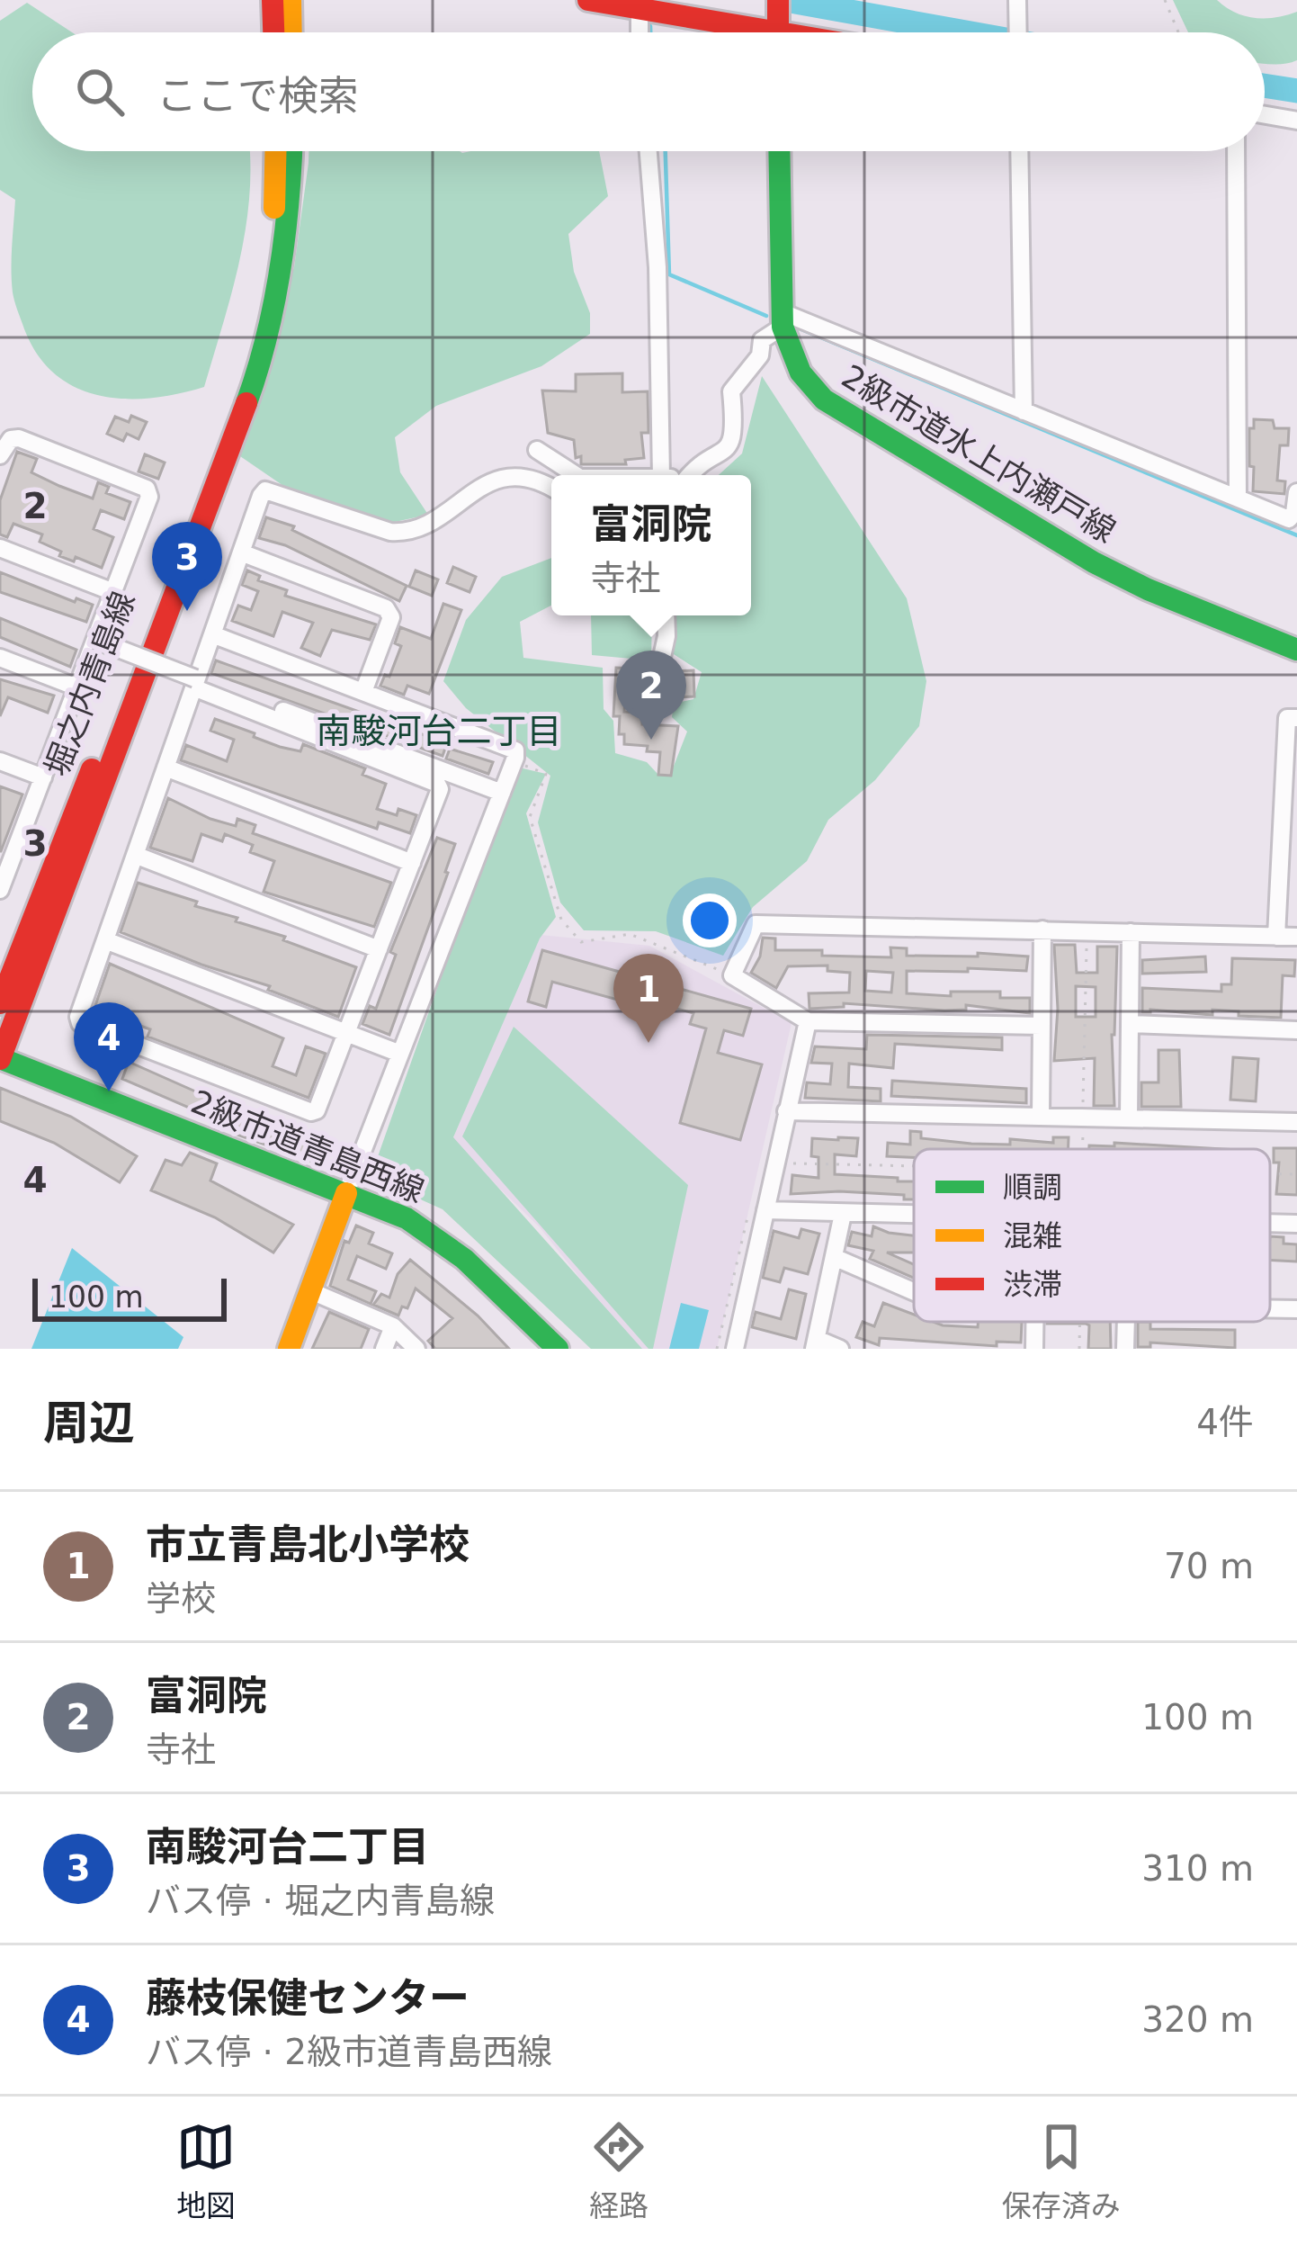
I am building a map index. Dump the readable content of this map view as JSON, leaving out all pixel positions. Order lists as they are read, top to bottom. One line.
{"streets":{"main road":["2級市道水上内瀬戸線","堀之内青島線","2級市道青島西線"]},"crossings":[["堀之内青島線","2級市道青島西線"]],"districts":["南駿河台二丁目"],"legend":["順調","混雑","渋滞"],"scale_bar":"100 m","page":{"search":"ここで検索","popup":["富洞院","寺社"],"pins":["3","2","1","4"],"scale":"100 m","heading":["周辺","4件"],"list":[{"mark":"1","name":"市立青島北小学校","note":"学校","value":"70 m"},{"mark":"2","name":"富洞院","note":"寺社","value":"100 m"},{"mark":"3","name":"南駿河台二丁目","note":"バス停 · 堀之内青島線","value":"310 m"},{"mark":"4","name":"藤枝保健センター","note":"バス停 · 2級市道青島西線","value":"320 m"}],"nav":["地図","経路","保存済み"]},"grid":{"rows":["2","3","4"]}}
